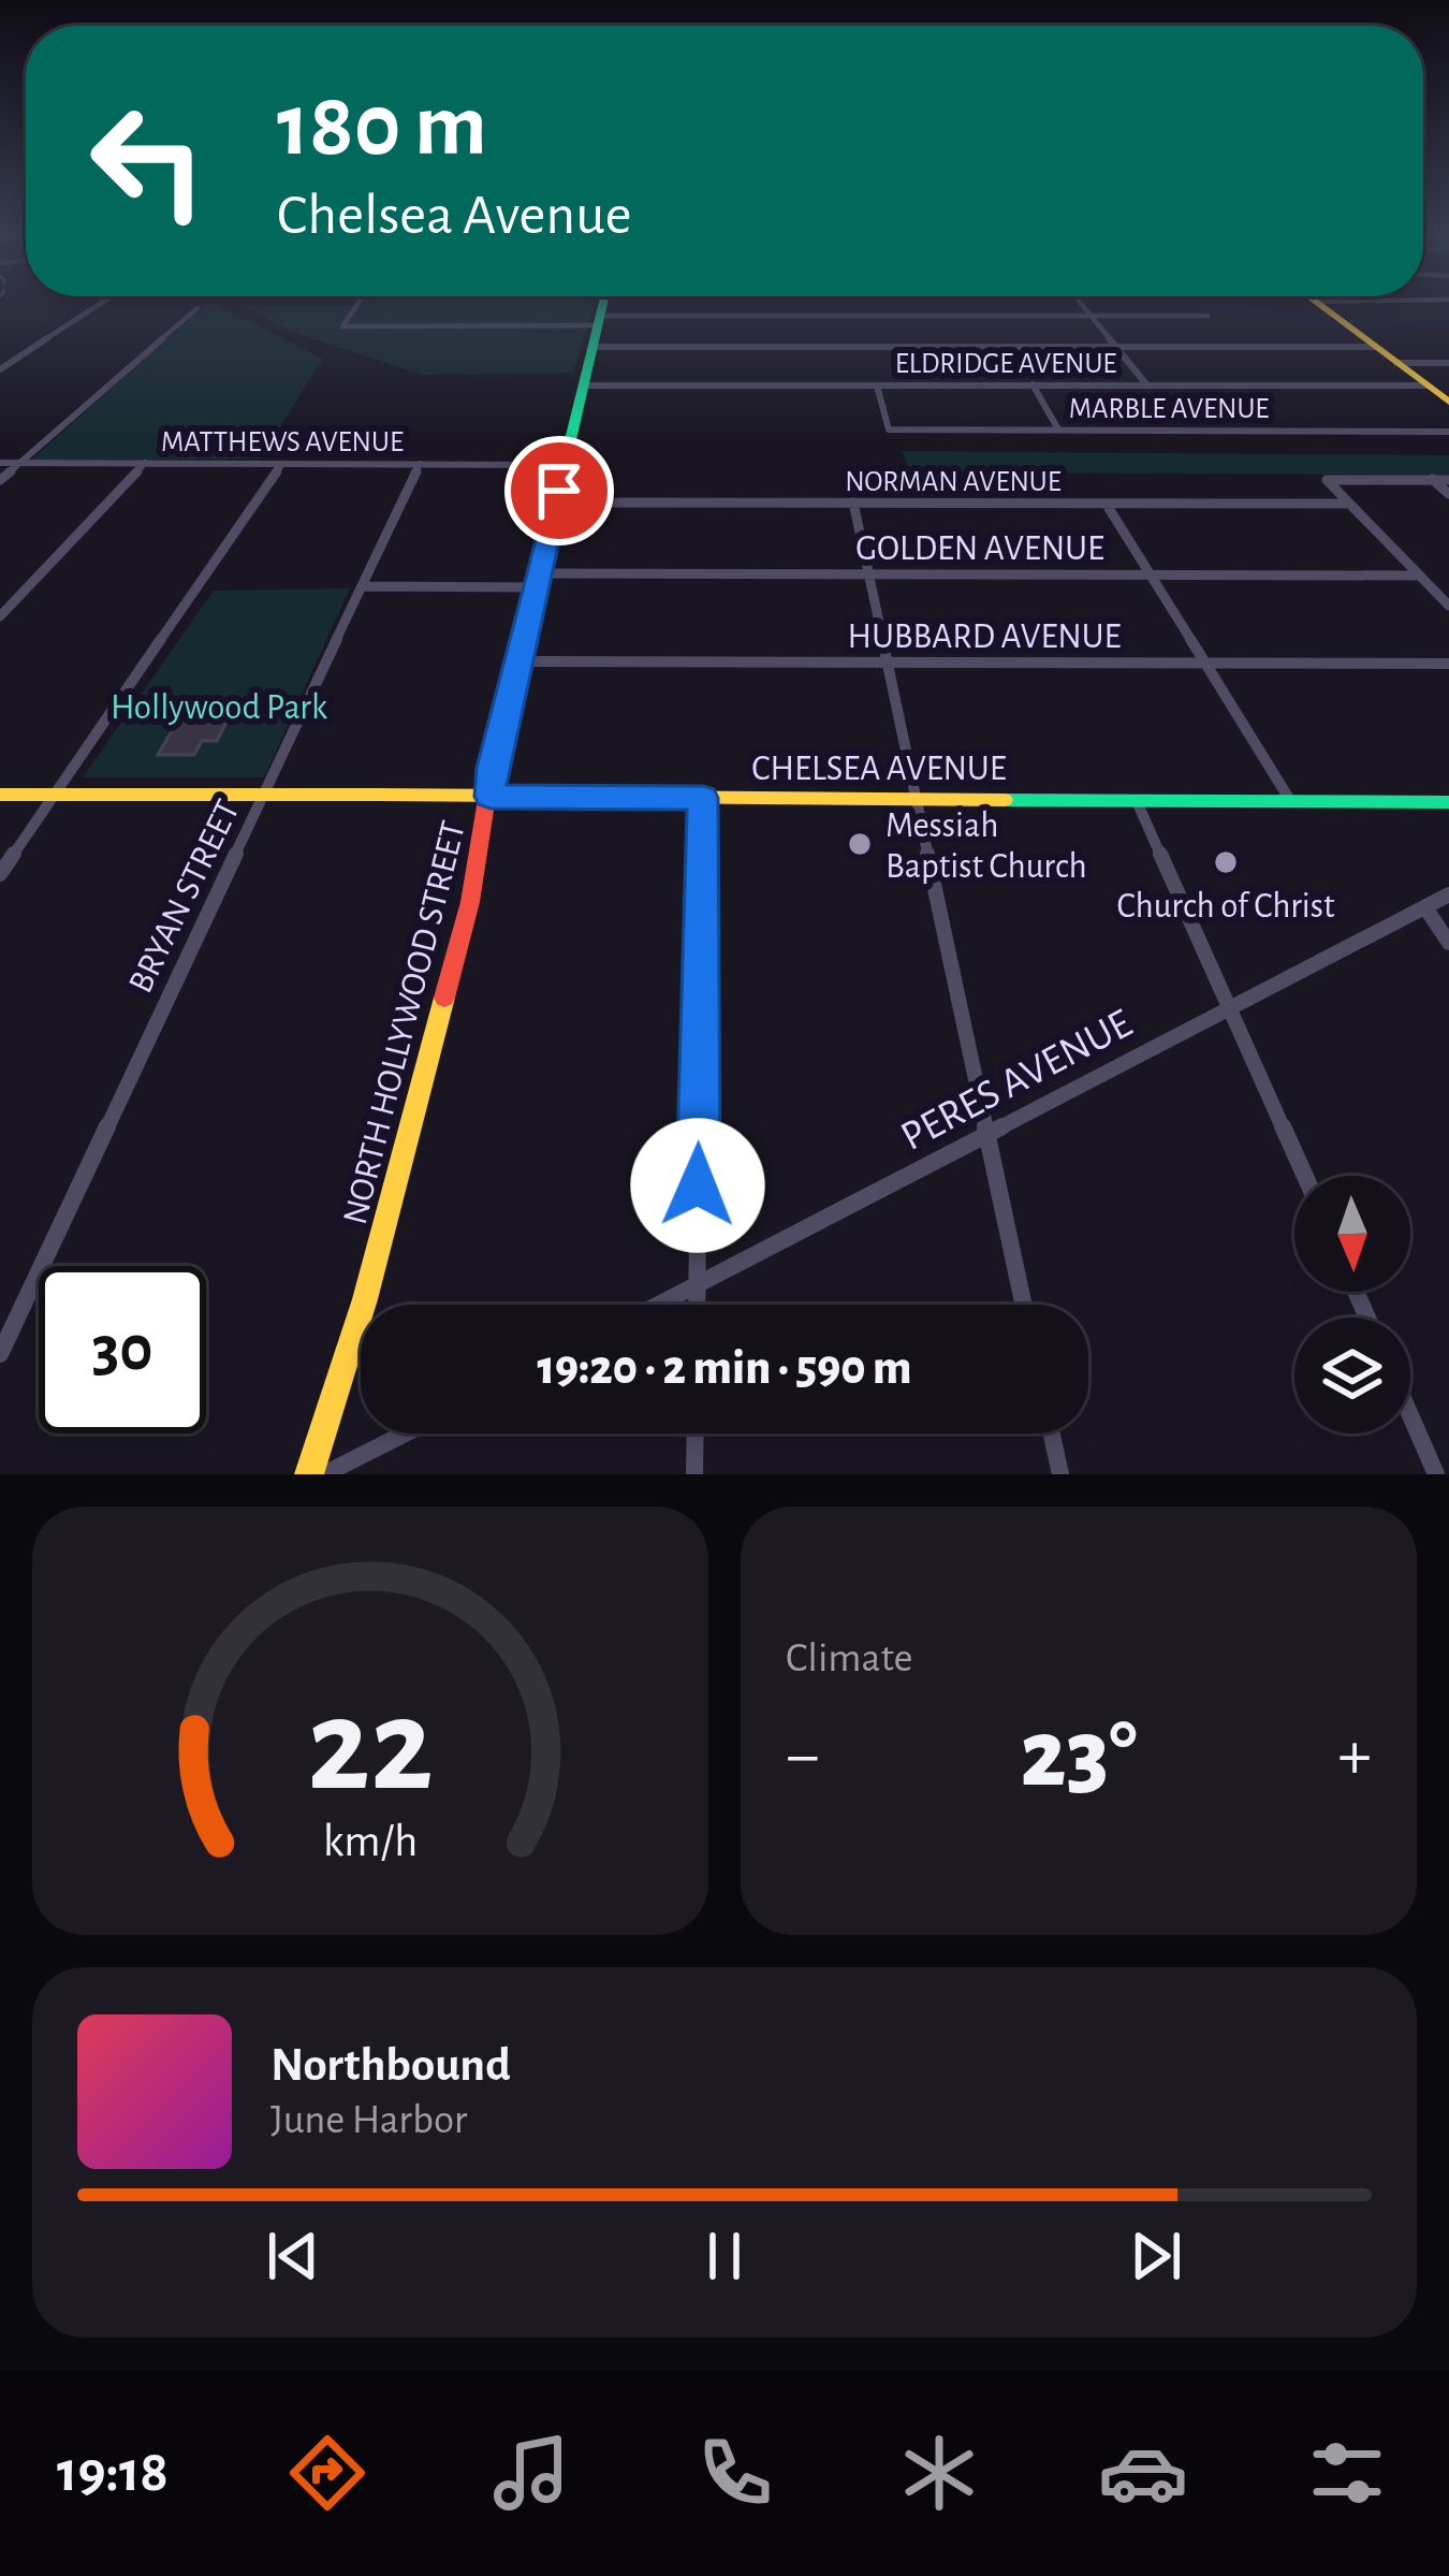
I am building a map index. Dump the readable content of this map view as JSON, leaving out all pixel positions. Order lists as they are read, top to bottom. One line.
{"streets":{"main road":["CHELSEA AVENUE","NORTH HOLLYWOOD STREET"],"street":["ELDRIDGE AVENUE","MARBLE AVENUE","MATTHEWS AVENUE","NORMAN AVENUE","GOLDEN AVENUE","HUBBARD AVENUE","BRYAN STREET","PERES AVENUE"]},"crossings":[["ELDRIDGE AVENUE","MARBLE AVENUE"],["ELDRIDGE AVENUE","NORTH HOLLYWOOD STREET"],["MATTHEWS AVENUE","BRYAN STREET"],["MATTHEWS AVENUE","NORTH HOLLYWOOD STREET"],["NORMAN AVENUE","NORTH HOLLYWOOD STREET"],["GOLDEN AVENUE","BRYAN STREET"],["GOLDEN AVENUE","NORTH HOLLYWOOD STREET"],["HUBBARD AVENUE","NORTH HOLLYWOOD STREET"],["CHELSEA AVENUE","BRYAN STREET"],["CHELSEA AVENUE","NORTH HOLLYWOOD STREET"]],"parks":["Hollywood Park"],"places":["Messiah Baptist Church","Church of Christ"],"north":"bottom","page":{"turn":["180 m","Chelsea Avenue"],"limit":"30","trip":"19:20 · 2 min · 590 m","tile":"Climate","heat":["−","23°","+"],"song":["Northbound","June Harbor"],"tabs":"19:18","gauge":["22","km/h"]}}
